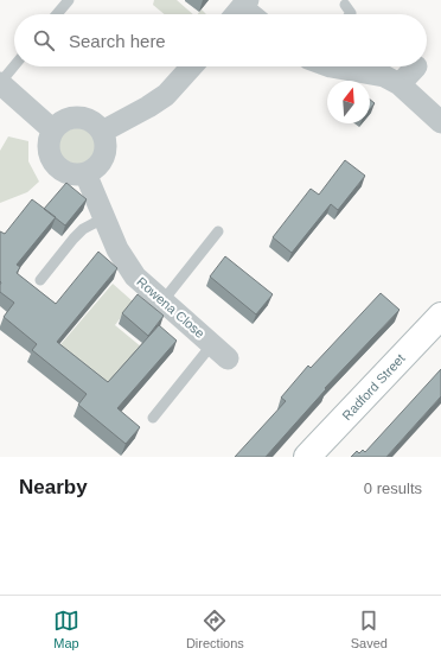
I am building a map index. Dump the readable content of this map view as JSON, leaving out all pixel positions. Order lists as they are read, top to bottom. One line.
{"streets":{"street":["Rowena Close","Radford Street"]},"north":"top","page":{"search":"Search here","heading":["Nearby","0 results"],"nav":["Map","Directions","Saved"]}}
